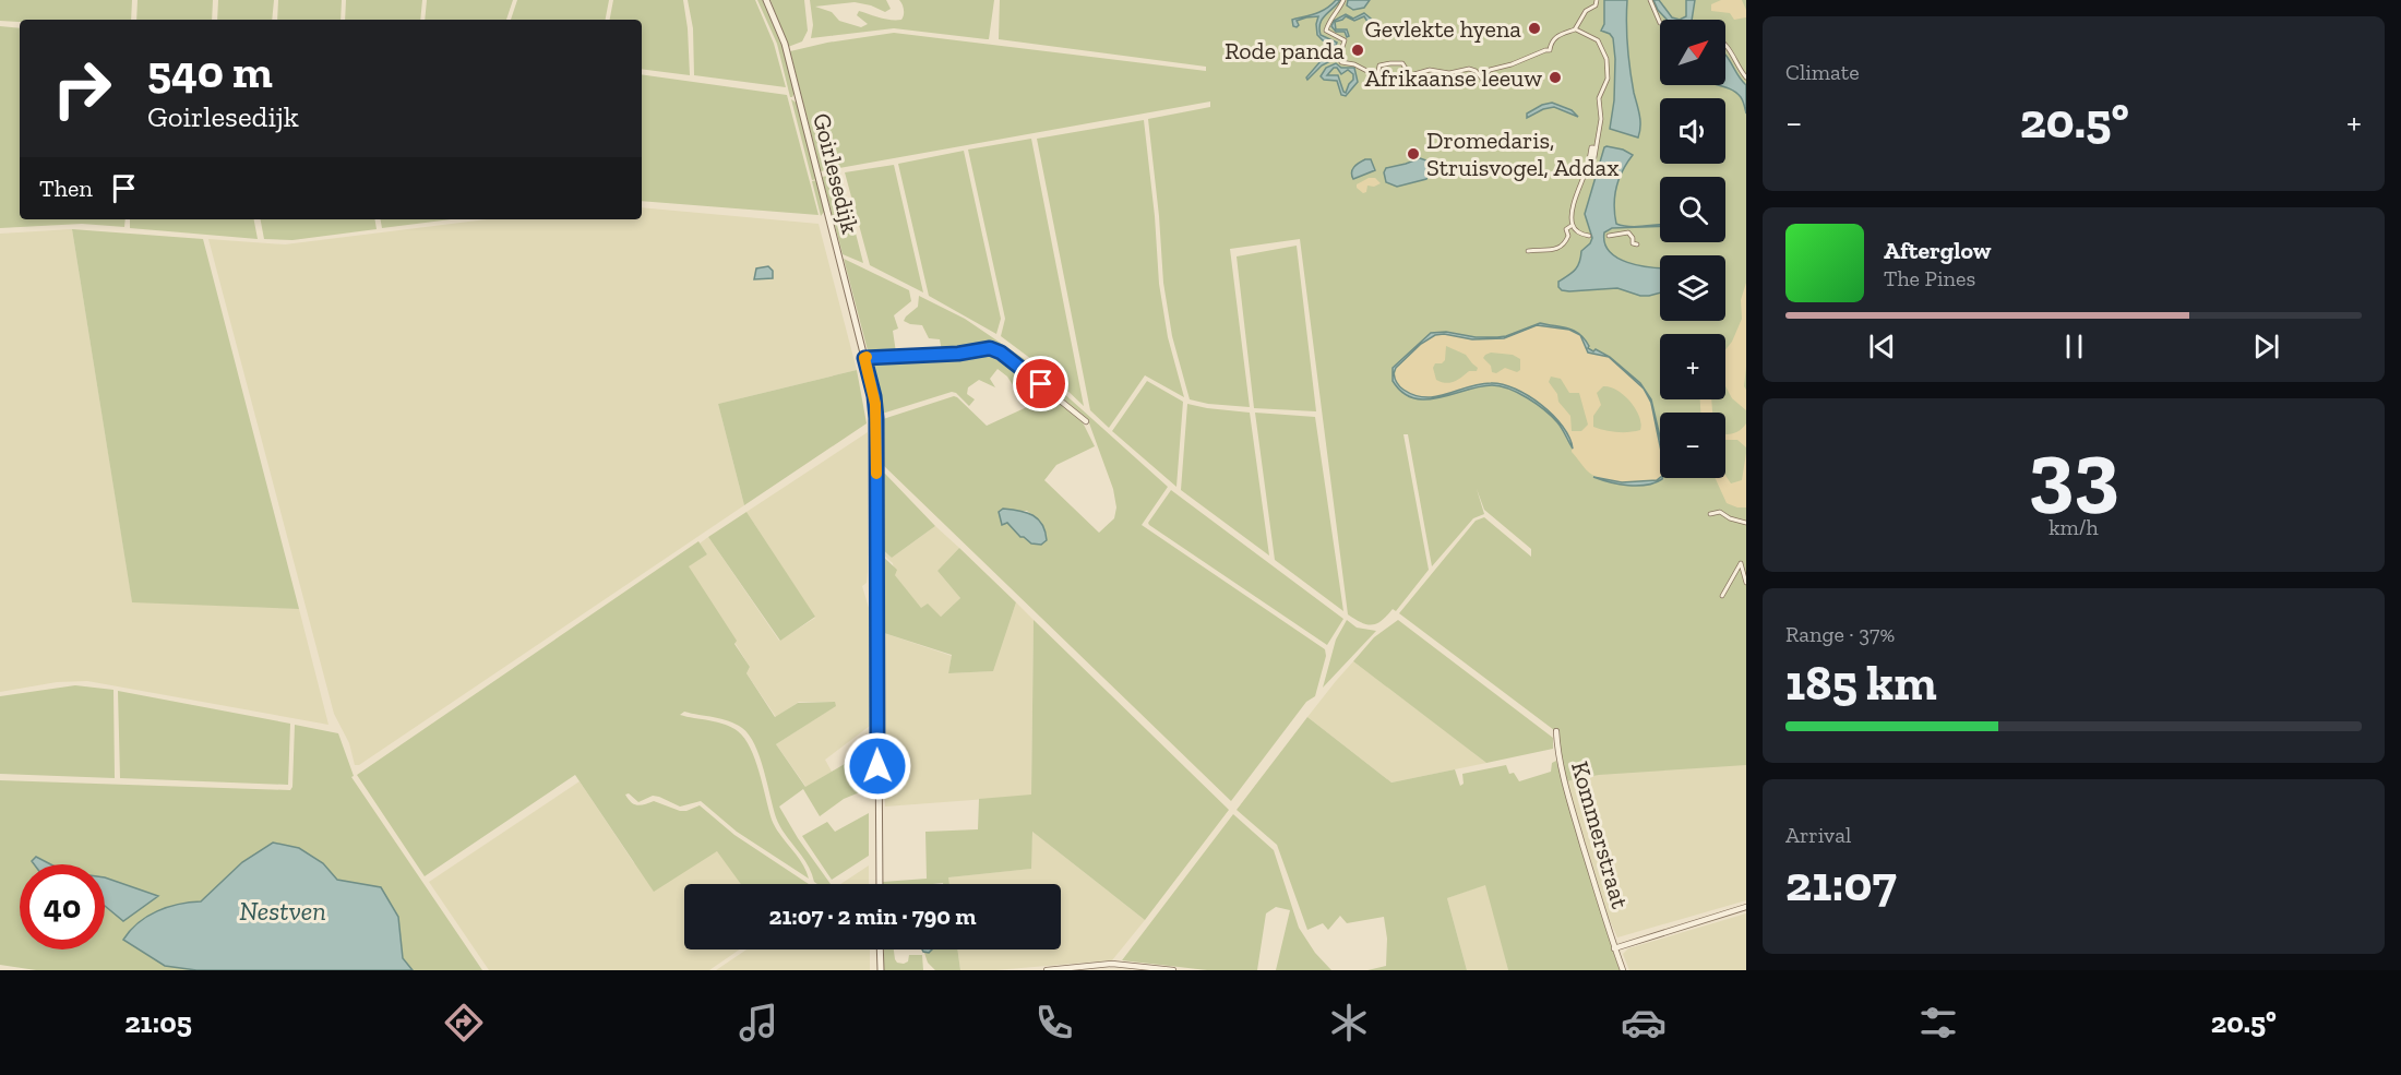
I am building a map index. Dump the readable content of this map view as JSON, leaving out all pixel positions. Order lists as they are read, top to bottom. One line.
{"streets":{"street":["Goirlesedijk","Kommerstraat"]},"water":["Nestven"],"places":["Gevlekte hyena","Rode panda","Afrikaanse leeuw","Dromedaris, Struisvogel, Addax"],"north":"top right","page":{"tile":["Climate",["33","km/h"],["Range · 37%","185 km"],["Arrival","21:07"]],"map_buttons":["+","−"],"turn":["540 m","Goirlesedijk"],"heat":["−","20.5°","+"],"then":"Then","song":["Afterglow","The Pines"],"limit":"40","trip":"21:07 · 2 min · 790 m","tabs":["21:05","20.5°"]}}
